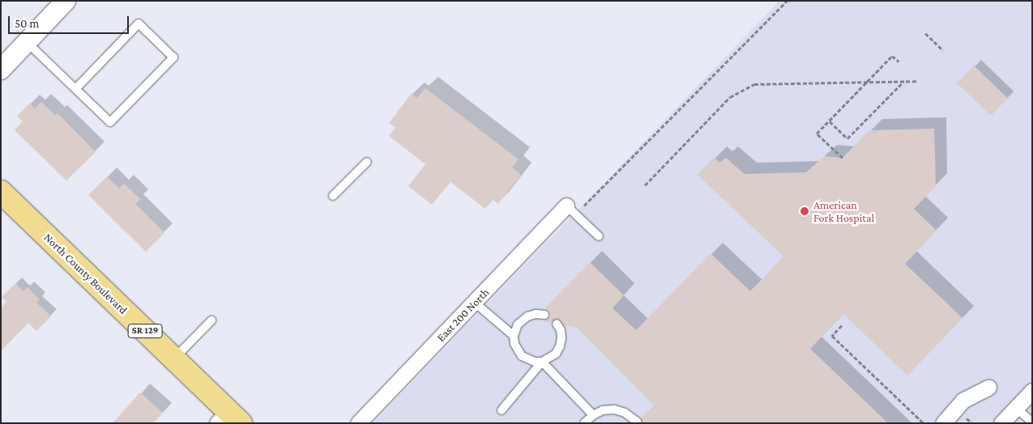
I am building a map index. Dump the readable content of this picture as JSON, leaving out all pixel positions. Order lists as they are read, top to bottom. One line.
{"streets":{"main road":["North County Boulevard","SR 129"],"street":["East 200 North"]},"places":["American Fork Hospital"],"scale_bar":"50 m"}
